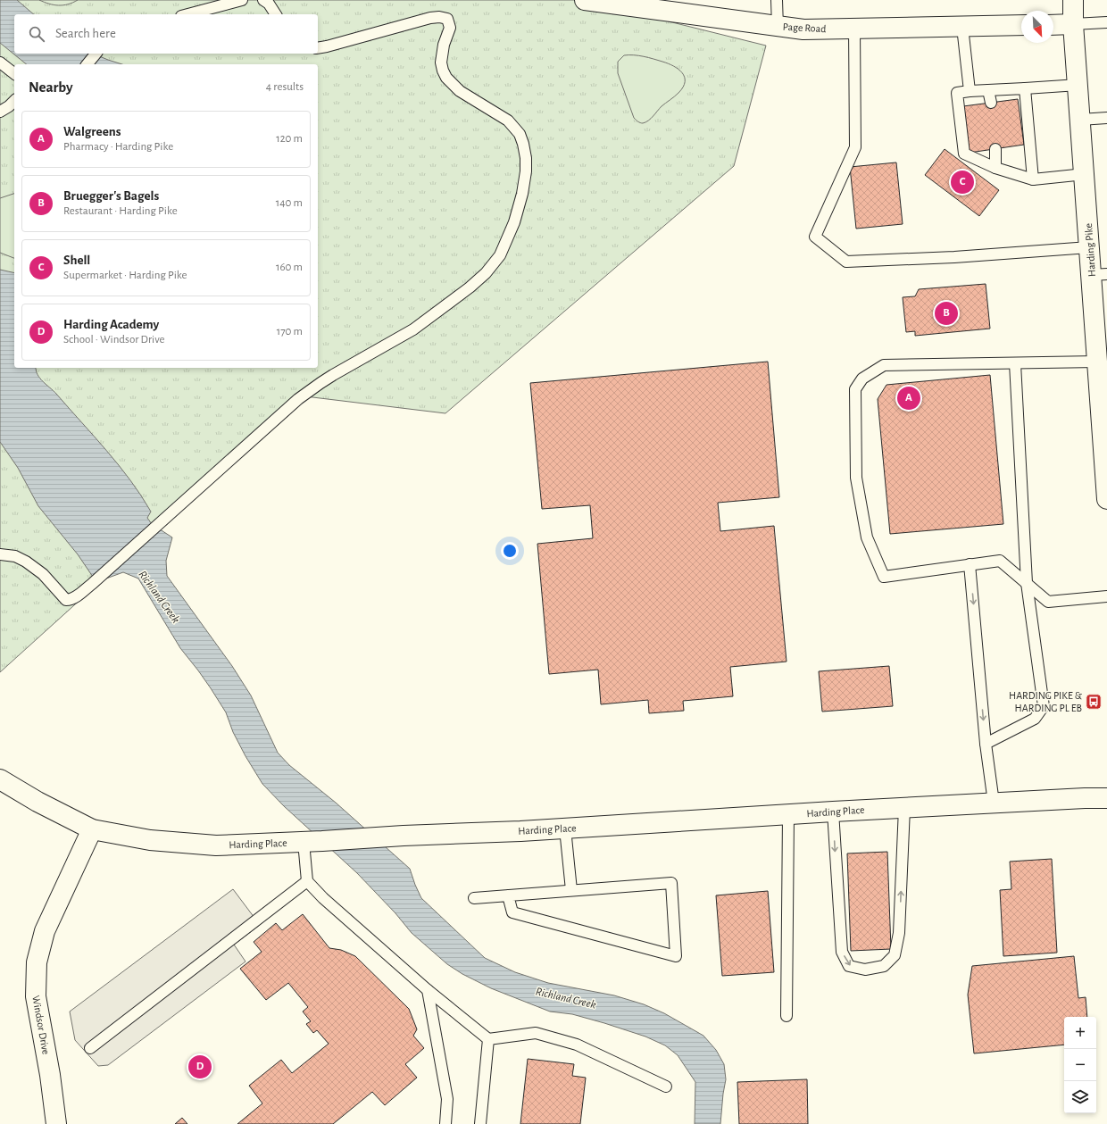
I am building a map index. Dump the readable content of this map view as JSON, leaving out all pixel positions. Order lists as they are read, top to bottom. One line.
{"streets":{"main road":["Page Road","Harding Pike","Harding Place","Windsor Drive"]},"crossings":[["Harding Place","Windsor Drive"]],"water":["Richland Creek"],"places":{"bus stop":["HARDING PIKE & HARDING PL EB"]},"north":"bottom right","page":{"search":"Search here","heading":["Nearby","4 results"],"list":[{"mark":"A","name":"Walgreens","note":"Pharmacy · Harding Pike","value":"120 m"},{"mark":"B","name":"Bruegger's Bagels","note":"Restaurant · Harding Pike","value":"140 m"},{"mark":"C","name":"Shell","note":"Supermarket · Harding Pike","value":"160 m"},{"mark":"D","name":"Harding Academy","note":"School · Windsor Drive","value":"170 m"}],"pins":["C","B","A","D"],"map_buttons":["+","−"]}}
